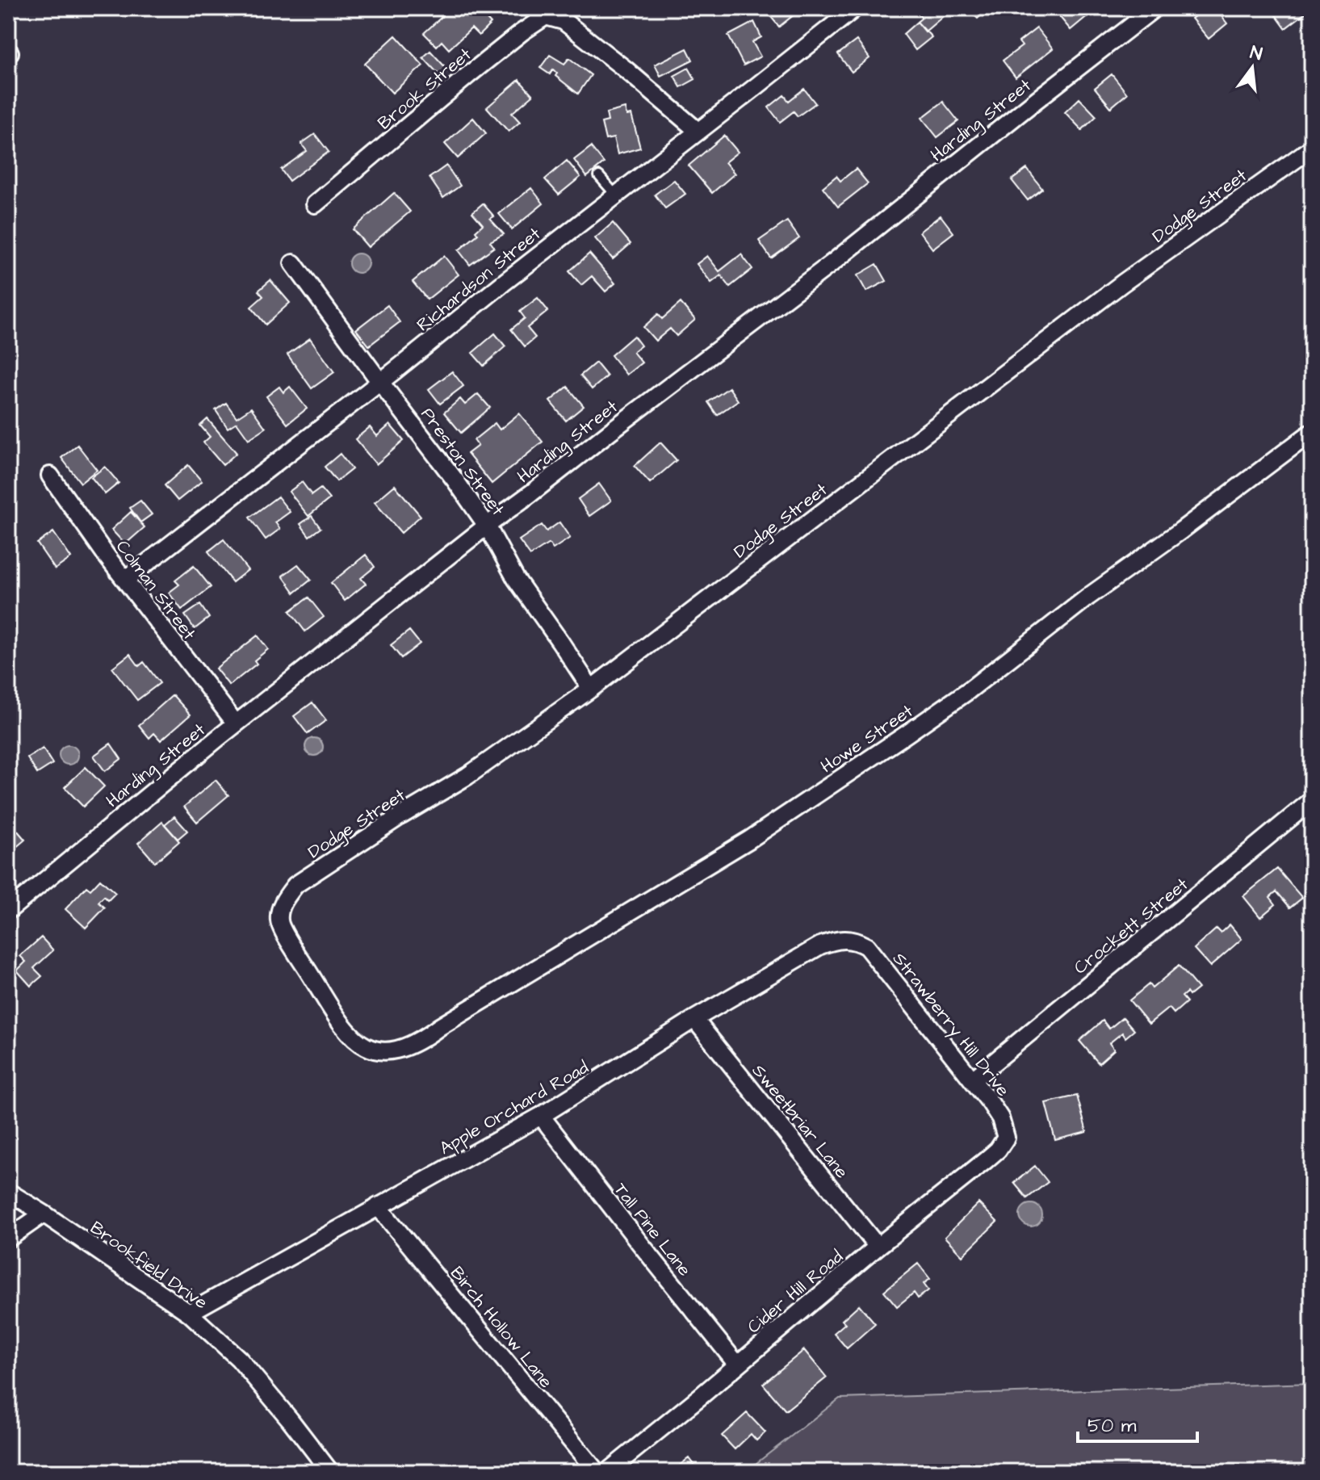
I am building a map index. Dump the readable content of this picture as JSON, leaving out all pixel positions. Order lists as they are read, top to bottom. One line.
{"streets":{"street":["Brook Street","Harding Street","Dodge Street","Richardson Street","Preston Street","Colman Street","Howe Street","Crockett Street","Strawberry Hill Drive","Apple Orchard Road","Sweetbriar Lane","Tall Pine Lane","Brookfield Drive","Cider Hill Road","Birch Hollow Lane"]},"crossings":[["Brook Street","Richardson Street"],["Harding Street","Preston Street"],["Harding Street","Colman Street"],["Dodge Street","Preston Street"],["Dodge Street","Howe Street"],["Richardson Street","Preston Street"],["Richardson Street","Colman Street"],["Crockett Street","Strawberry Hill Drive"],["Strawberry Hill Drive","Apple Orchard Road"],["Strawberry Hill Drive","Cider Hill Road"],["Apple Orchard Road","Sweetbriar Lane"],["Apple Orchard Road","Tall Pine Lane"],["Apple Orchard Road","Brookfield Drive"],["Apple Orchard Road","Birch Hollow Lane"],["Sweetbriar Lane","Cider Hill Road"],["Tall Pine Lane","Cider Hill Road"]],"scale_bar":"50 m","north":"top"}
